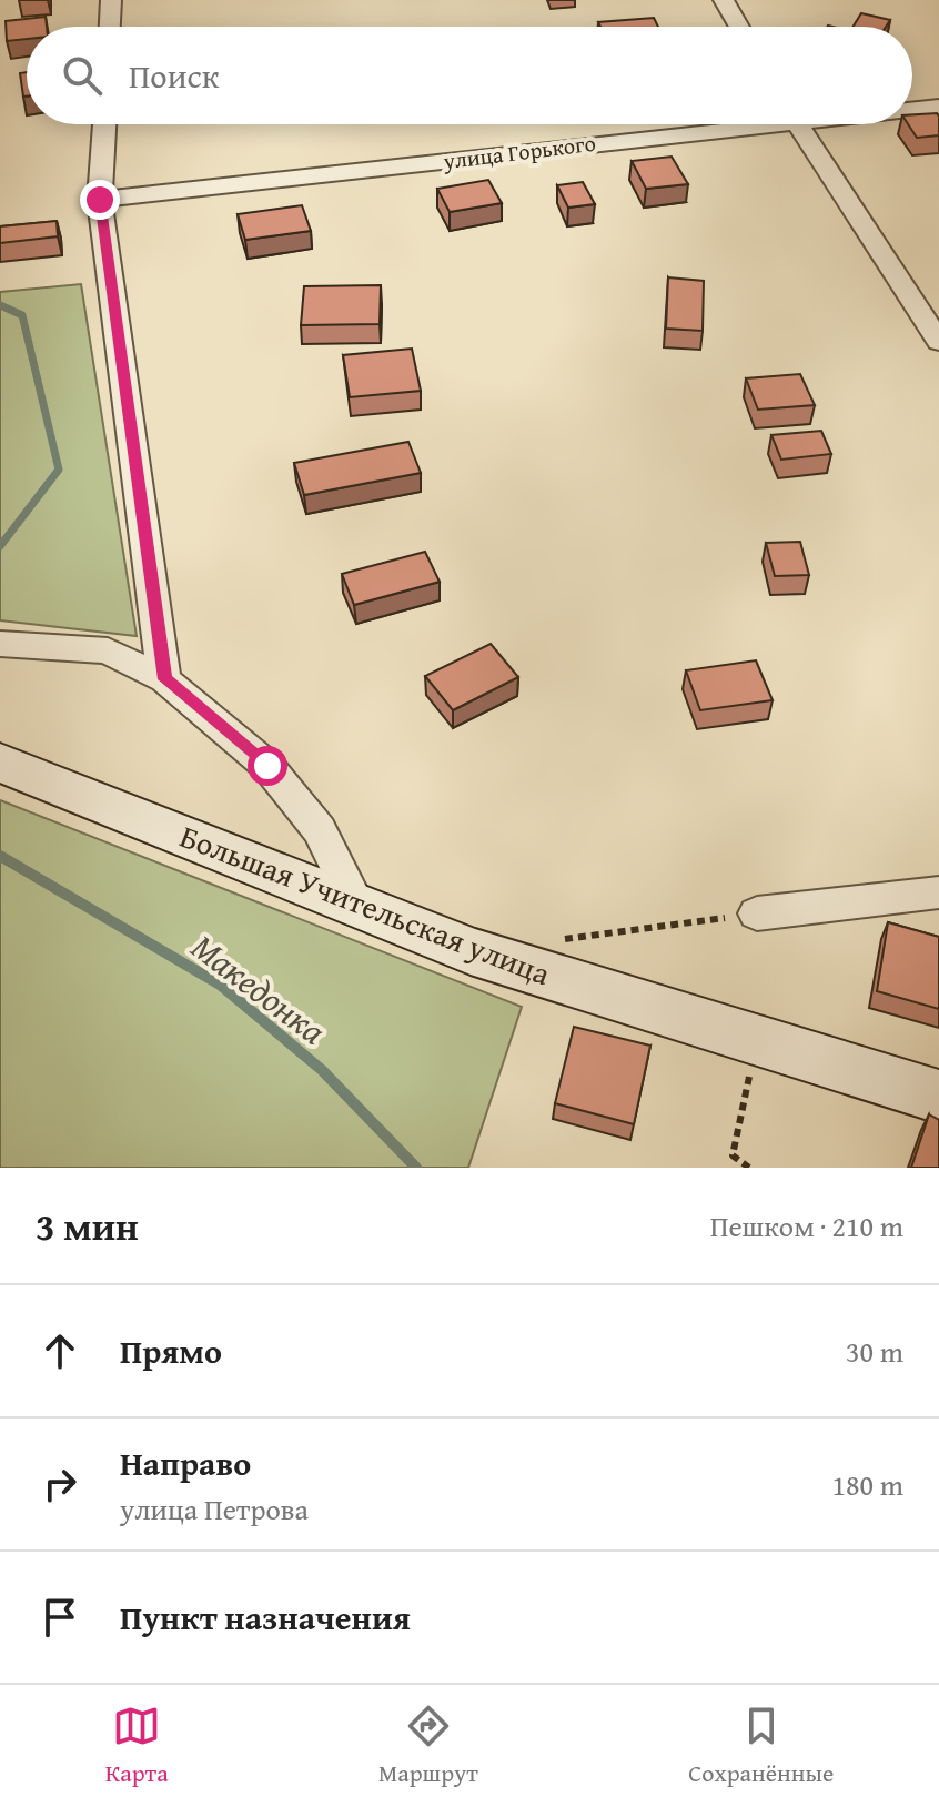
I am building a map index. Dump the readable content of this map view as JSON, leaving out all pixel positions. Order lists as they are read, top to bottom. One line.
{"streets":{"main road":["Большая Учительская улица"],"street":["улица Горького"]},"water":["Македонка"],"page":{"search":"Поиск","heading":["3 мин","Пешком · 210 m"],"list":[["Прямо","30 m"],["Направо","улица Петрова","180 m"],"Пункт назначения"],"nav":["Карта","Маршрут","Сохранённые"]}}
